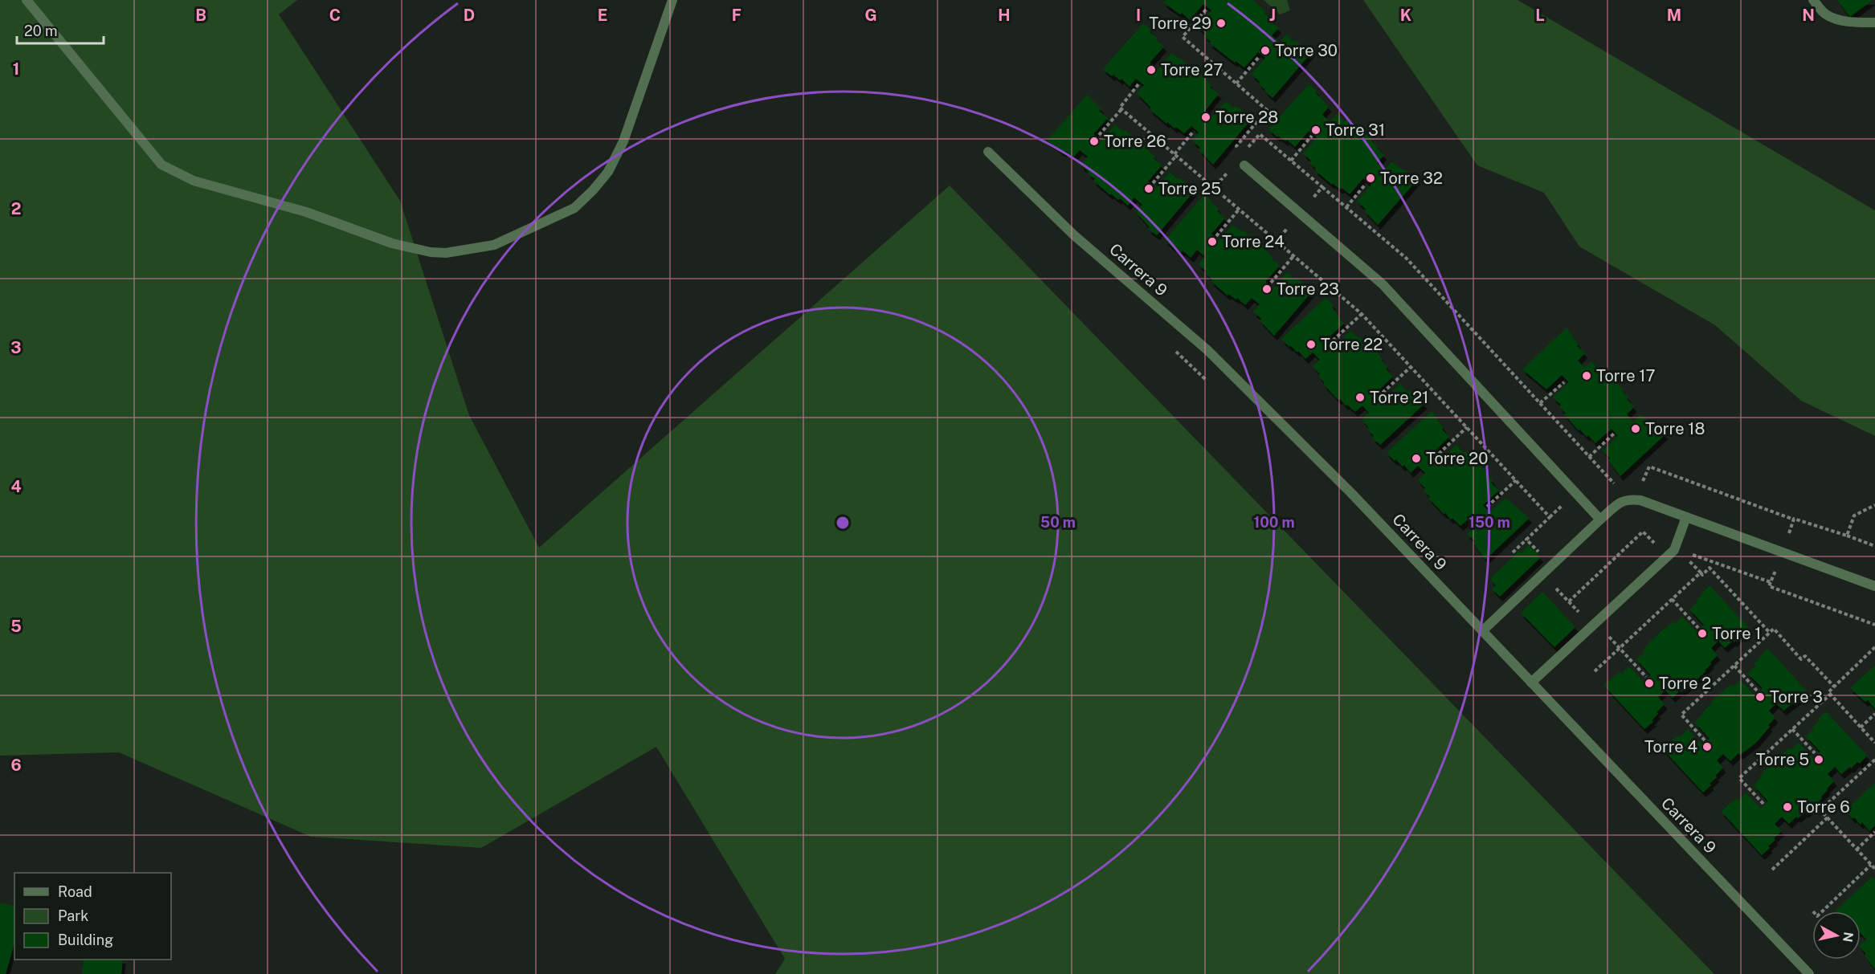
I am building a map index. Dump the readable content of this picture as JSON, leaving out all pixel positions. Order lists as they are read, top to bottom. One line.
{"streets":{"street":["Carrera 9"]},"places":["Torre 29","Torre 30","Torre 27","Torre 28","Torre 31","Torre 26","Torre 32","Torre 25","Torre 24","Torre 23","Torre 22","Torre 17","Torre 21","Torre 18","Torre 20","Torre 1","Torre 2","Torre 3","Torre 4","Torre 5","Torre 6"],"legend":["Road","Park","Building"],"scale_bar":"20 m","north":"right","grid":{"columns":["B","C","D","E","F","G","H","I","J","K","L","M","N"],"rows":["1","2","3","4","5","6"]},"rings":["50 m","100 m","150 m"]}
